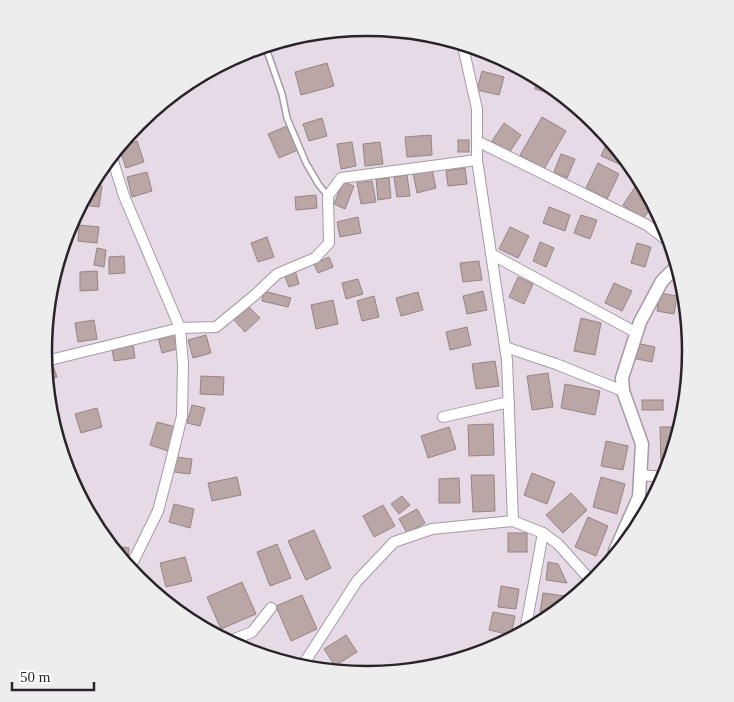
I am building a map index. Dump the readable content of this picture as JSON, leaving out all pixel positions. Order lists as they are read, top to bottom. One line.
{"scale_bar":"50 m"}
